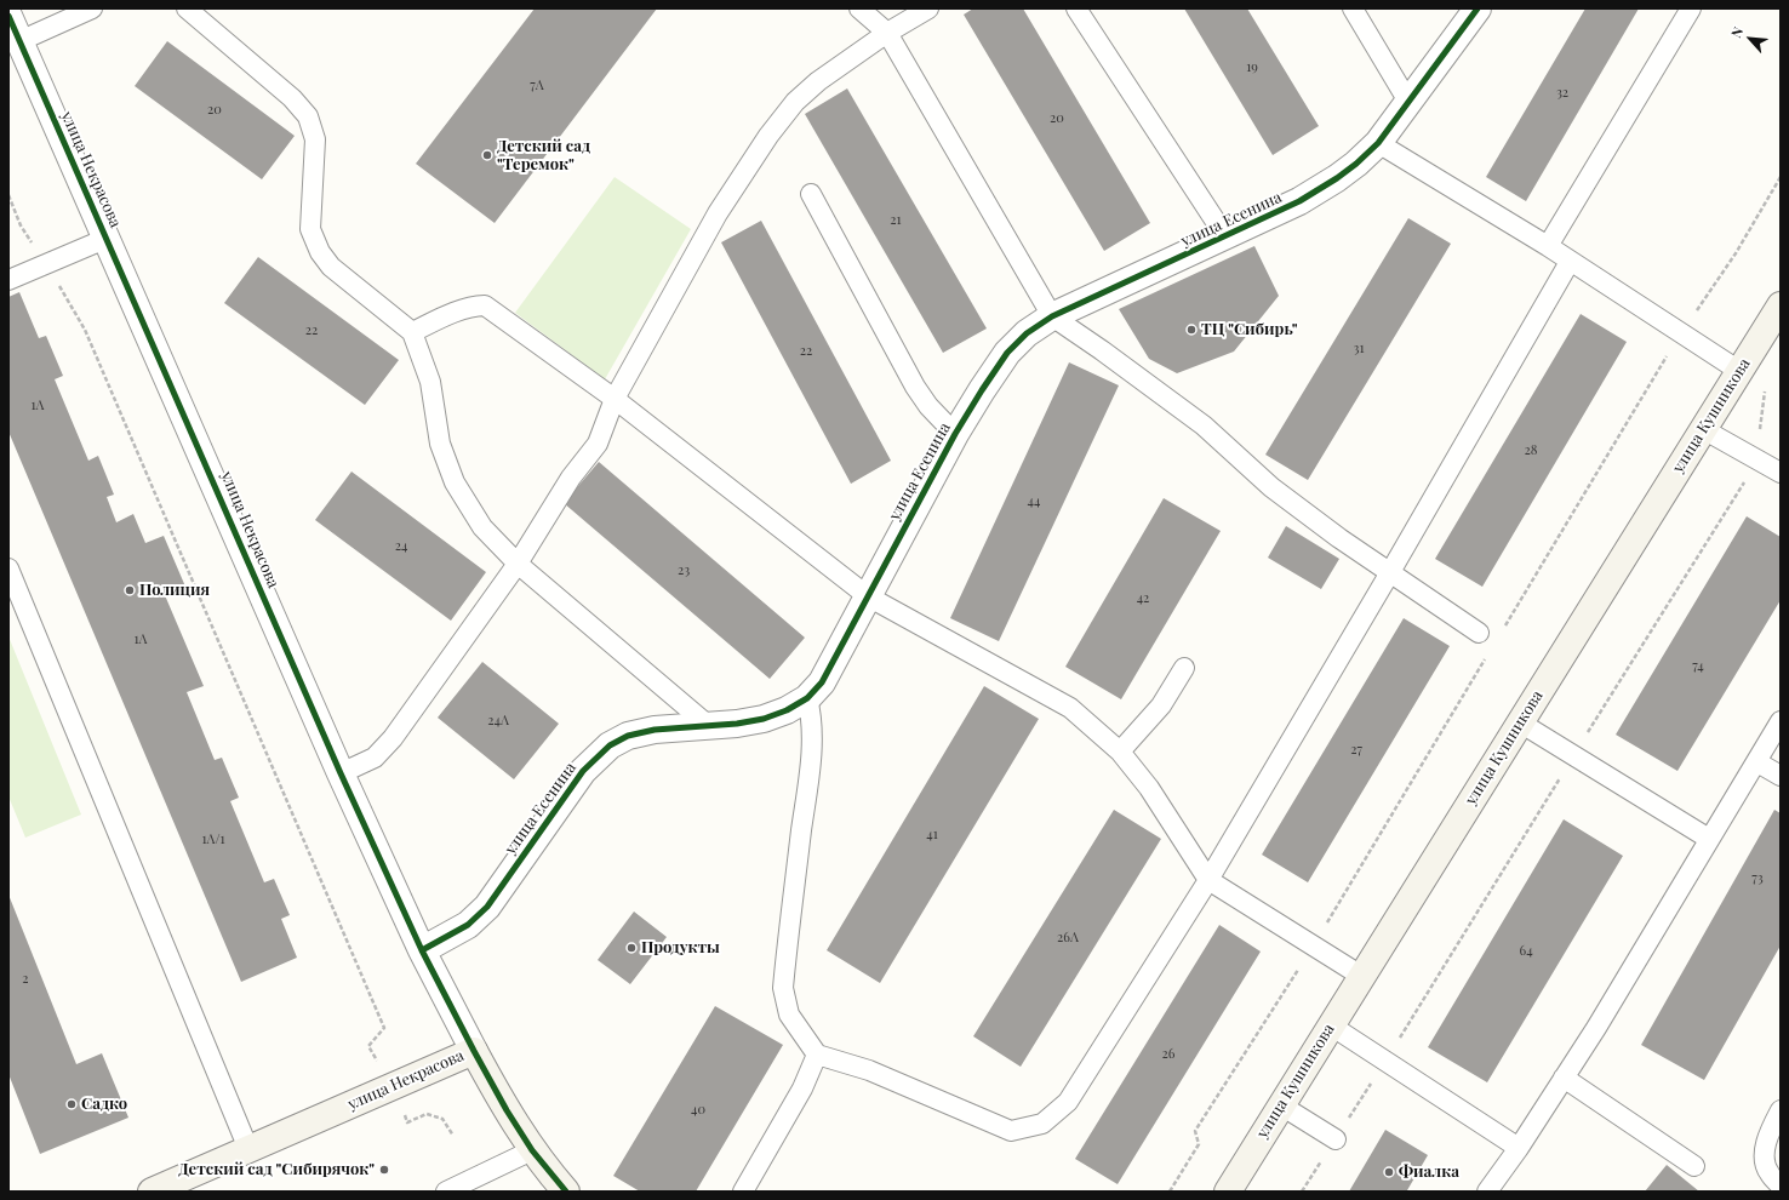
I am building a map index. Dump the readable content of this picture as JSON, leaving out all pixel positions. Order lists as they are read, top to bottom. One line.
{"streets":{"street":["улица Некрасова","улица Есенина","улица Кушникова"]},"crossings":[["улица Некрасова","улица Есенина"]],"places":["Детский сад \"Теремок\"","ТЦ \"Сибирь\"","Полиция","Продукты","Садко","Детский сад \"Сибирячок\"","Фиалка"],"house_numbers":["19","7А","32","20","20","21","22","31","22","1А","28","44","24","23","42","1А","74","24А","27","41","1А/1","73","26А","64","2","26","40"],"north":"top left"}
